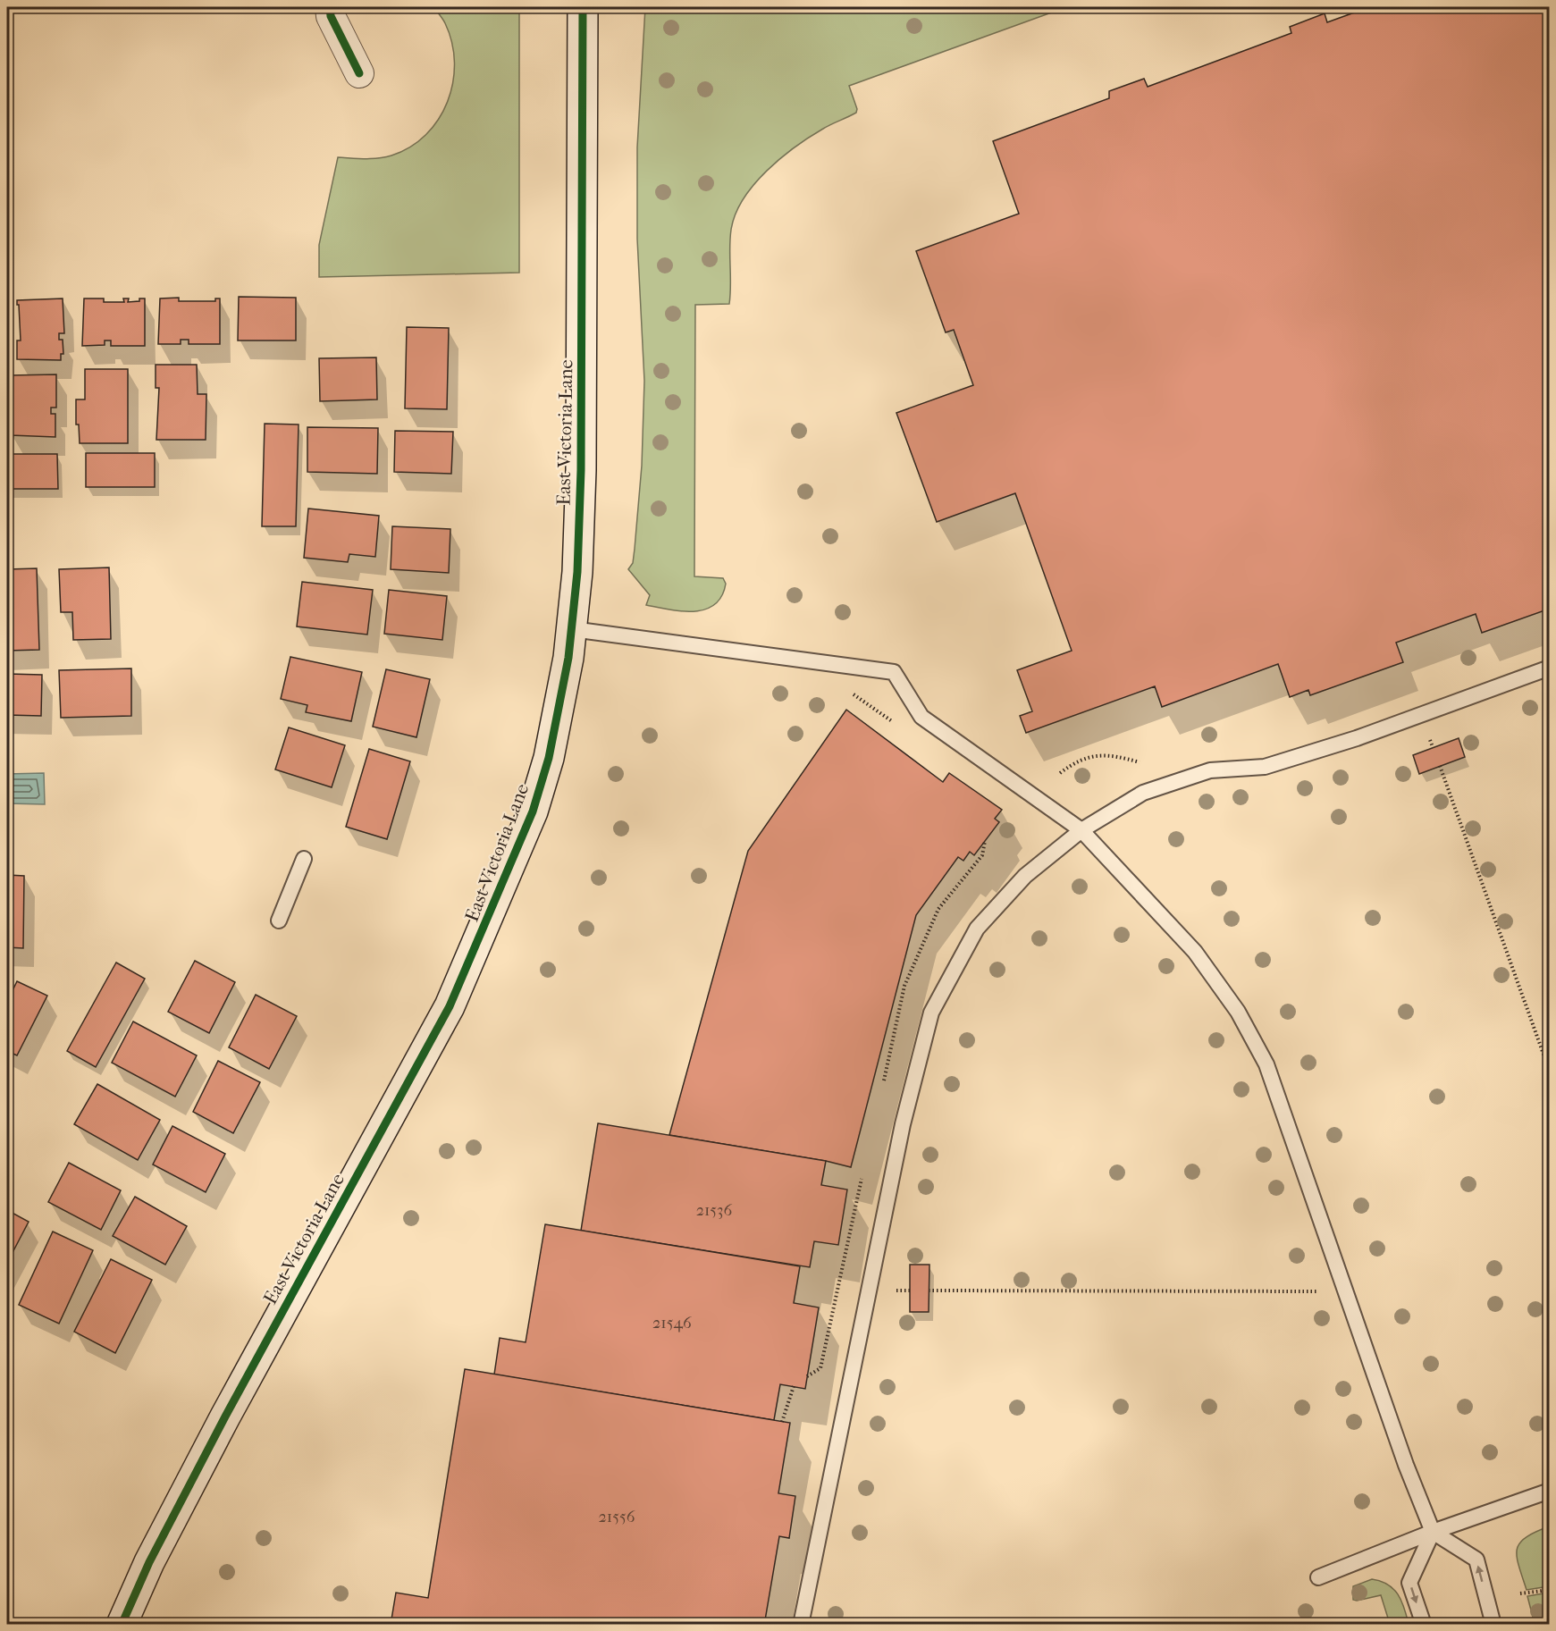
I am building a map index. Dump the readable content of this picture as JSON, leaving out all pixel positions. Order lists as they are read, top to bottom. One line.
{"streets":{"street":["East Victoria Lane"]},"house_numbers":["21536","21546","21556"]}
